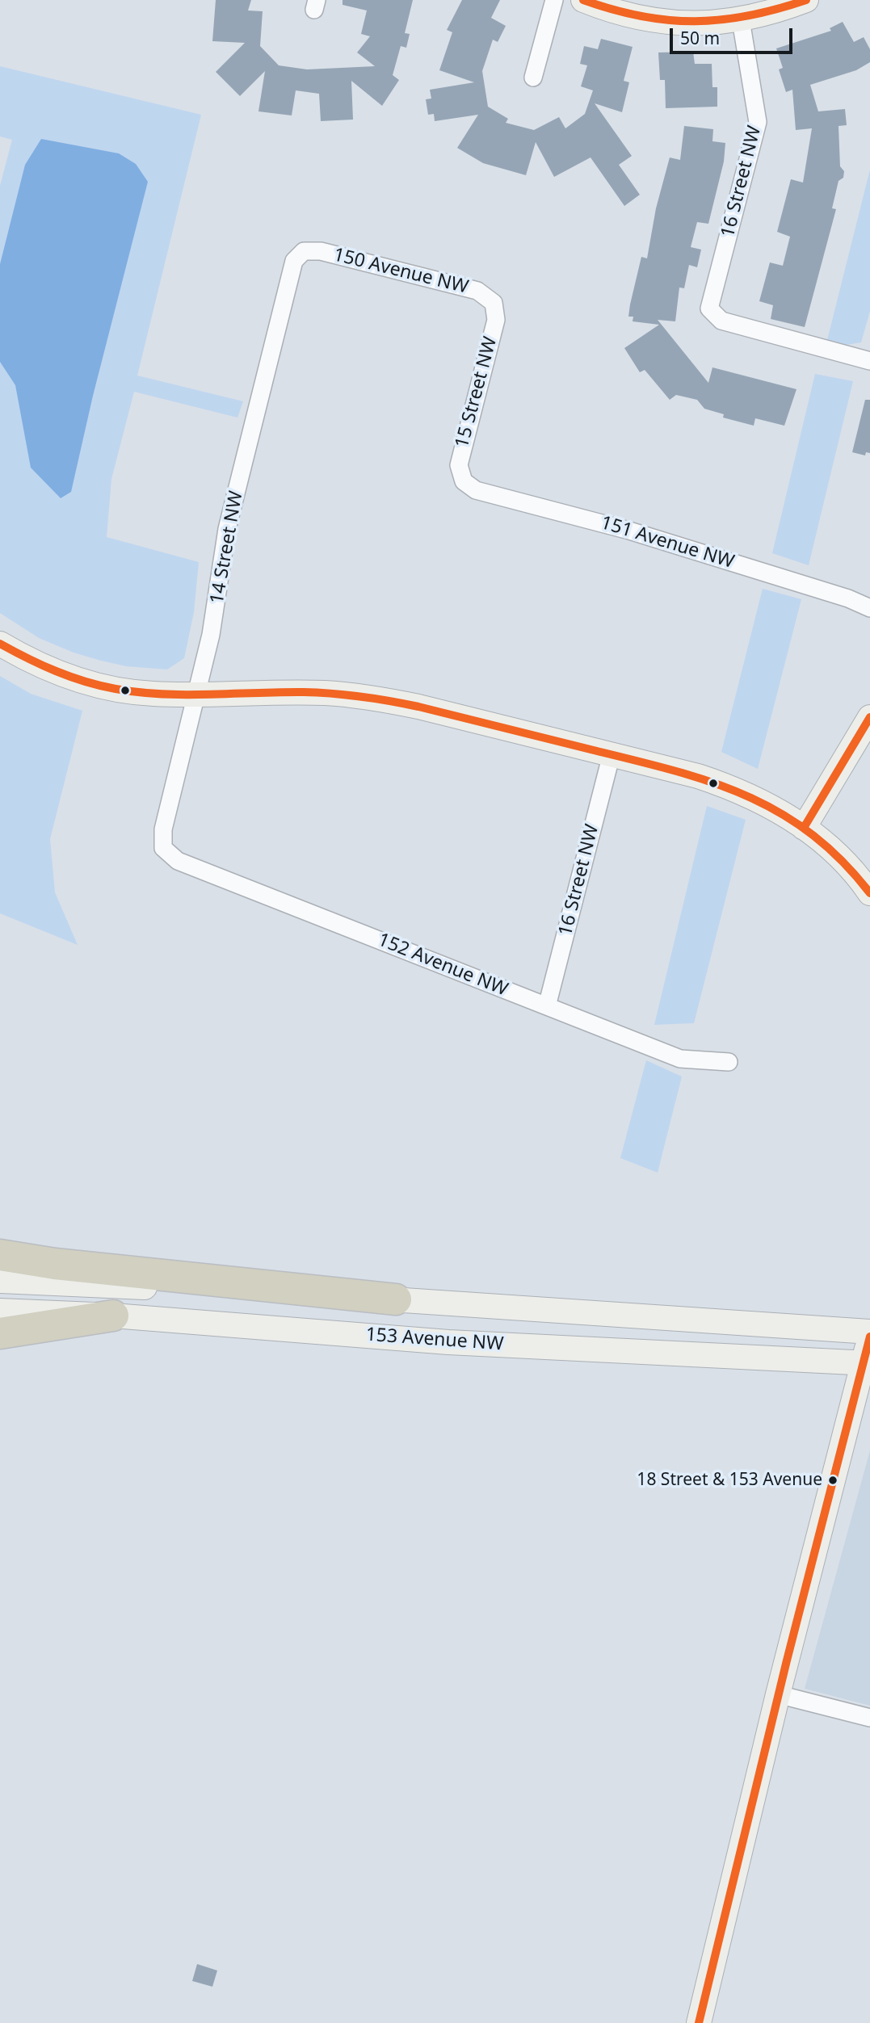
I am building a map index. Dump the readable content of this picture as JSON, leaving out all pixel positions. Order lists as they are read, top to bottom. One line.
{"streets":{"street":["16 Street NW","150 Avenue NW","15 Street NW","151 Avenue NW","14 Street NW","152 Avenue NW","153 Avenue NW"]},"crossings":[["16 Street NW","152 Avenue NW"],["150 Avenue NW","15 Street NW"],["150 Avenue NW","14 Street NW"],["15 Street NW","151 Avenue NW"],["14 Street NW","152 Avenue NW"]],"places":["18 Street & 153 Avenue"],"scale_bar":"50 m"}
